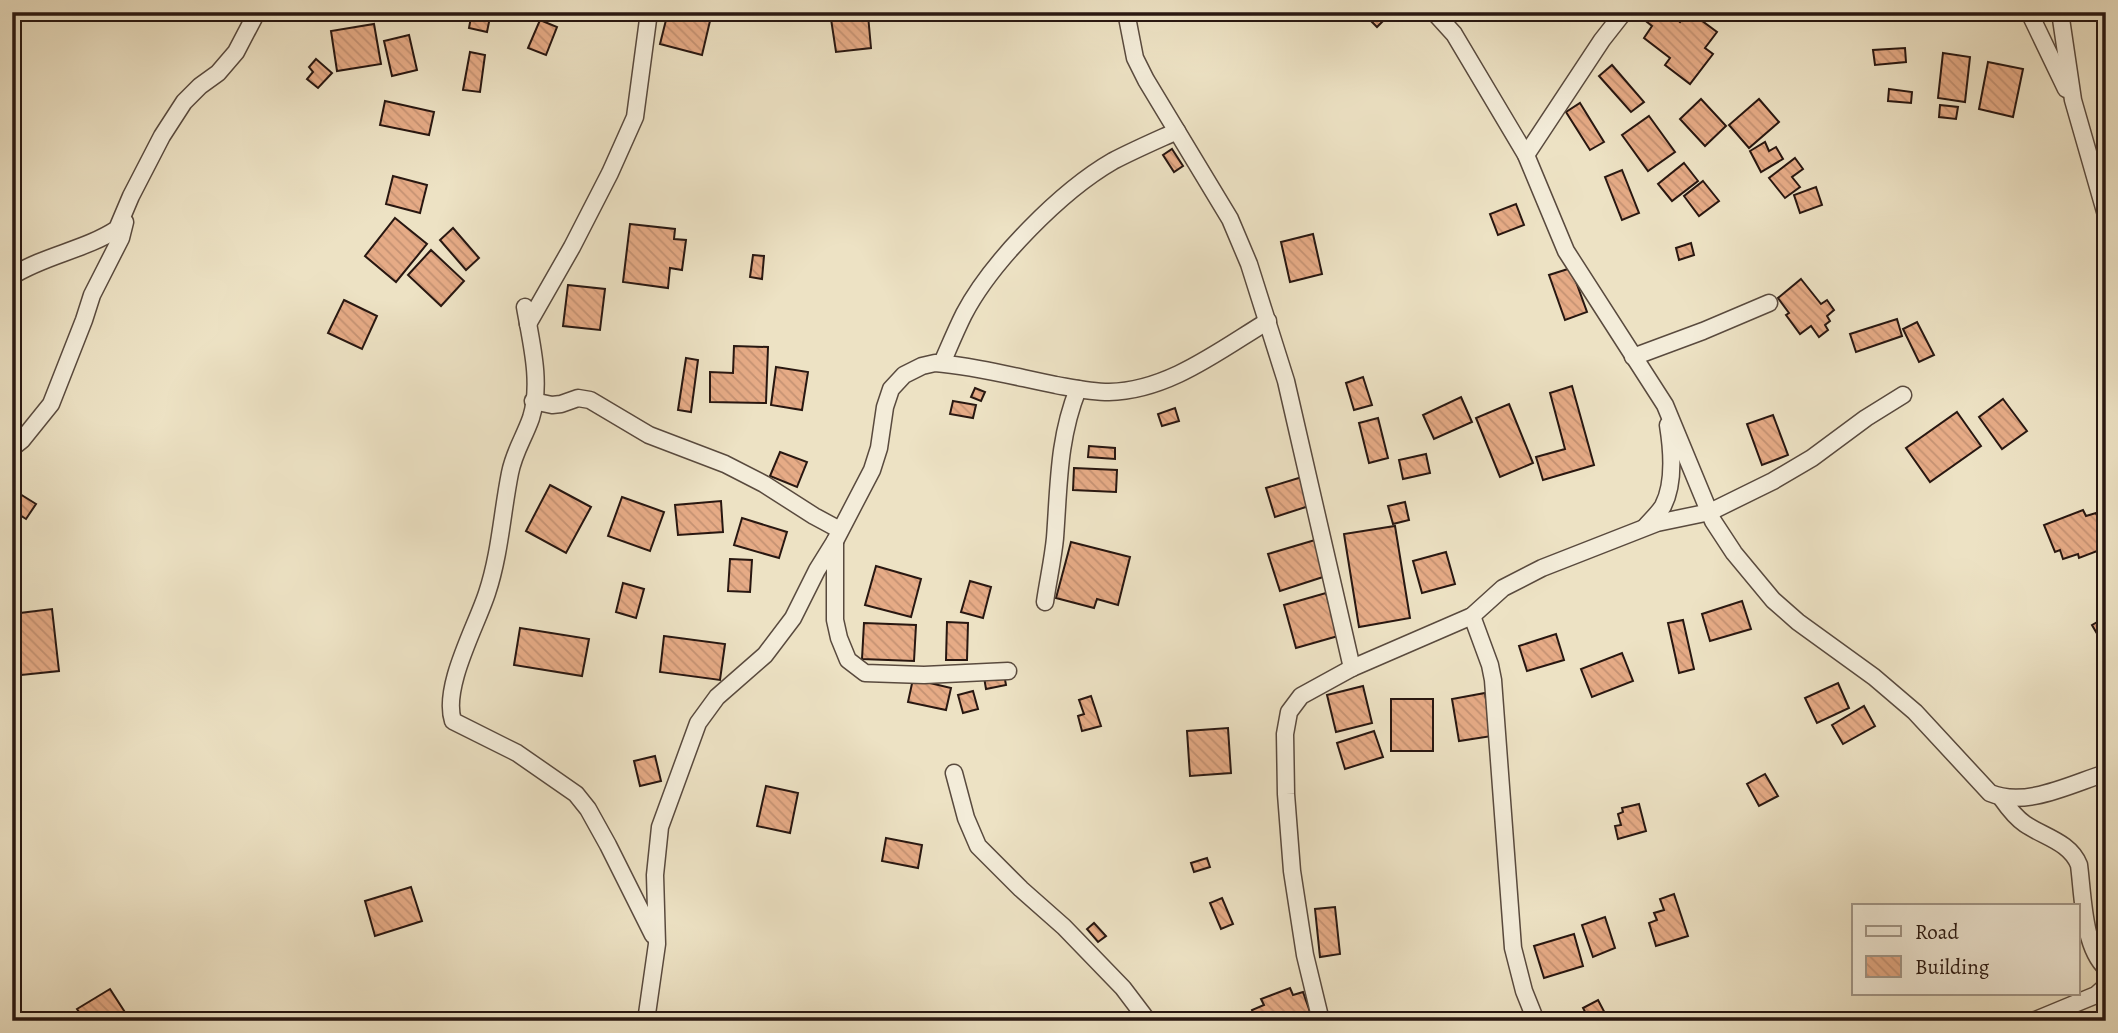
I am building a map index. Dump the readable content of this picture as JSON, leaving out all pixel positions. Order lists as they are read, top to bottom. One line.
{"legend":["Road","Building"]}
